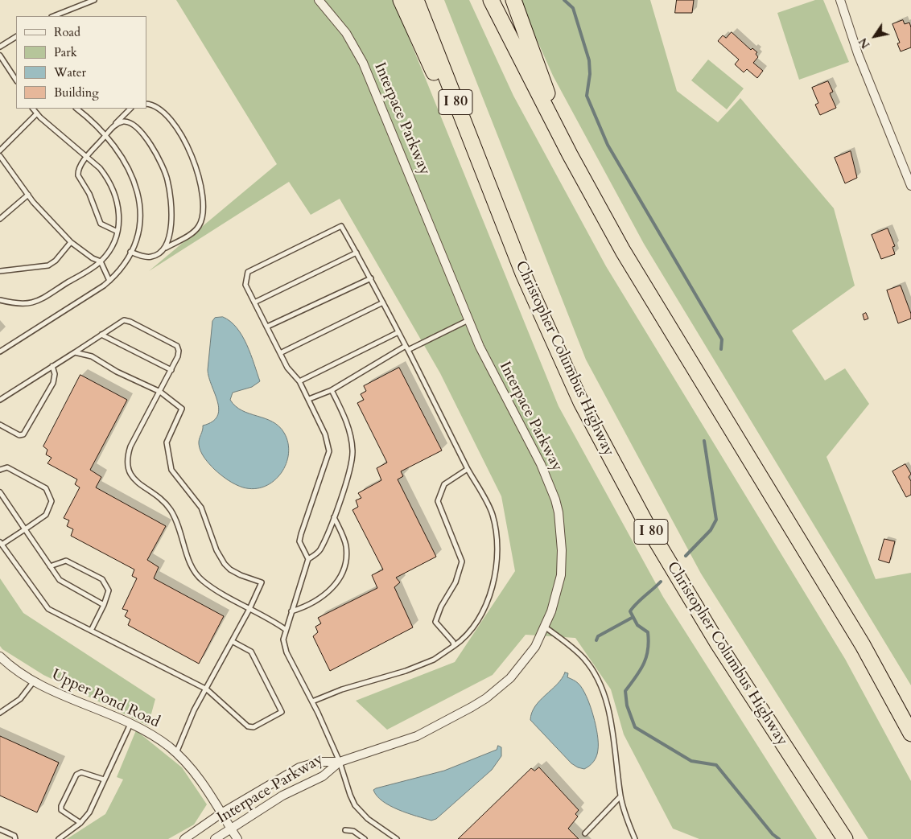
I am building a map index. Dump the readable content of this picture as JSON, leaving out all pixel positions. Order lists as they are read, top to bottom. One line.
{"streets":{"highway":["I 80","Christopher Columbus Highway"],"street":["Interpace Parkway","Upper Pond Road"]},"crossings":[["Interpace Parkway","Upper Pond Road"]],"legend":["Road","Park","Water","Building"],"north":"bottom left"}
